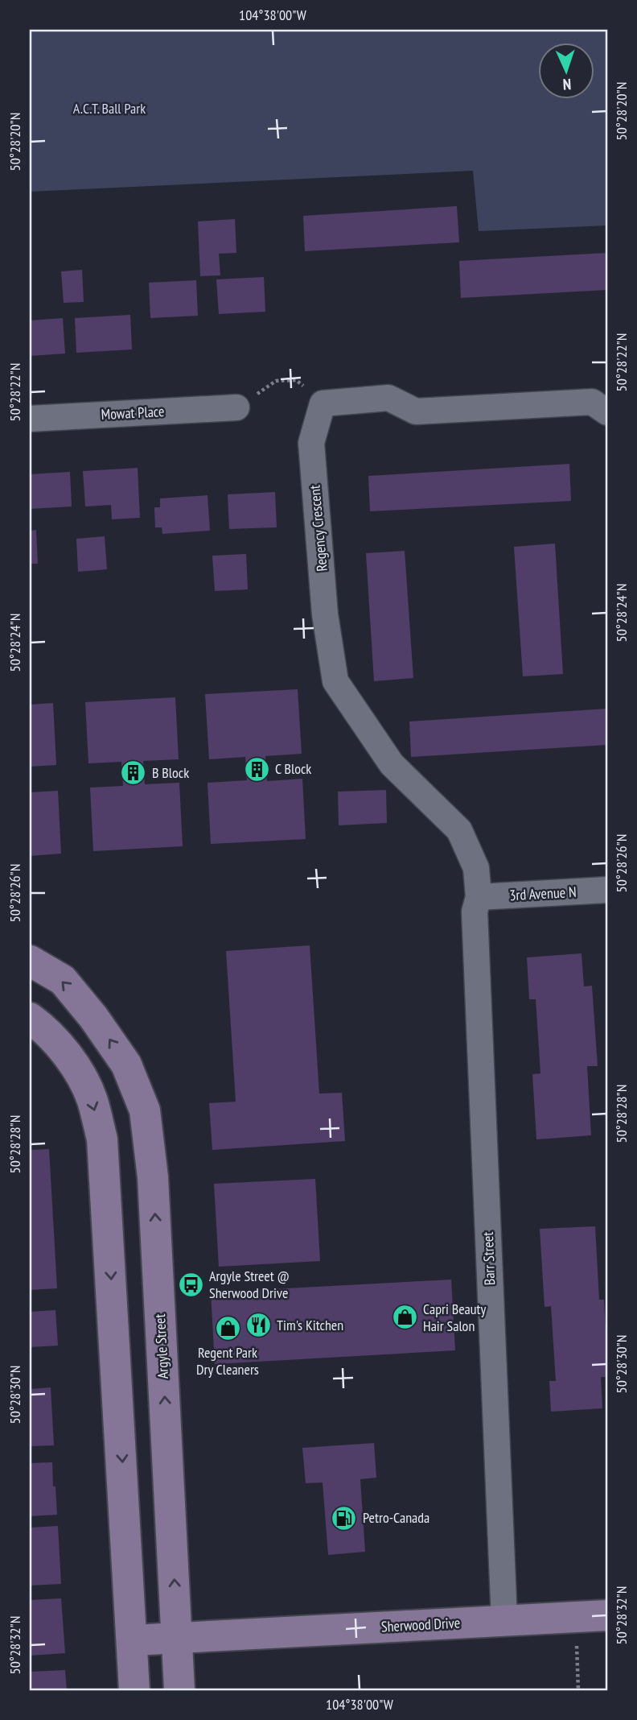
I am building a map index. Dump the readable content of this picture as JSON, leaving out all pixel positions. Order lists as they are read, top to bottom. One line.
{"streets":{"street":["Mowat Place","Regency Crescent","3rd Avenue N","Barr Street","Argyle Street","Sherwood Drive"]},"crossings":[["Regency Crescent","3rd Avenue N"],["Regency Crescent","Barr Street"],["3rd Avenue N","Barr Street"],["Barr Street","Sherwood Drive"],["Argyle Street","Sherwood Drive"]],"parks":["A.C.T. Ball Park"],"places":{"building":["C Block","B Block"],"bus stop":["Argyle Street @ Sherwood Drive"],"shop":["Capri Beauty Hair Salon","Regent Park Dry Cleaners"],"restaurant":["Tim's Kitchen"],"fuel station":["Petro-Canada"]},"north":"bottom","coordinates":["104°38'00\"W","50°28'20\"N","50°28'22\"N","50°28'24\"N","50°28'26\"N","50°28'28\"N","50°28'30\"N","50°28'32\"N"]}
